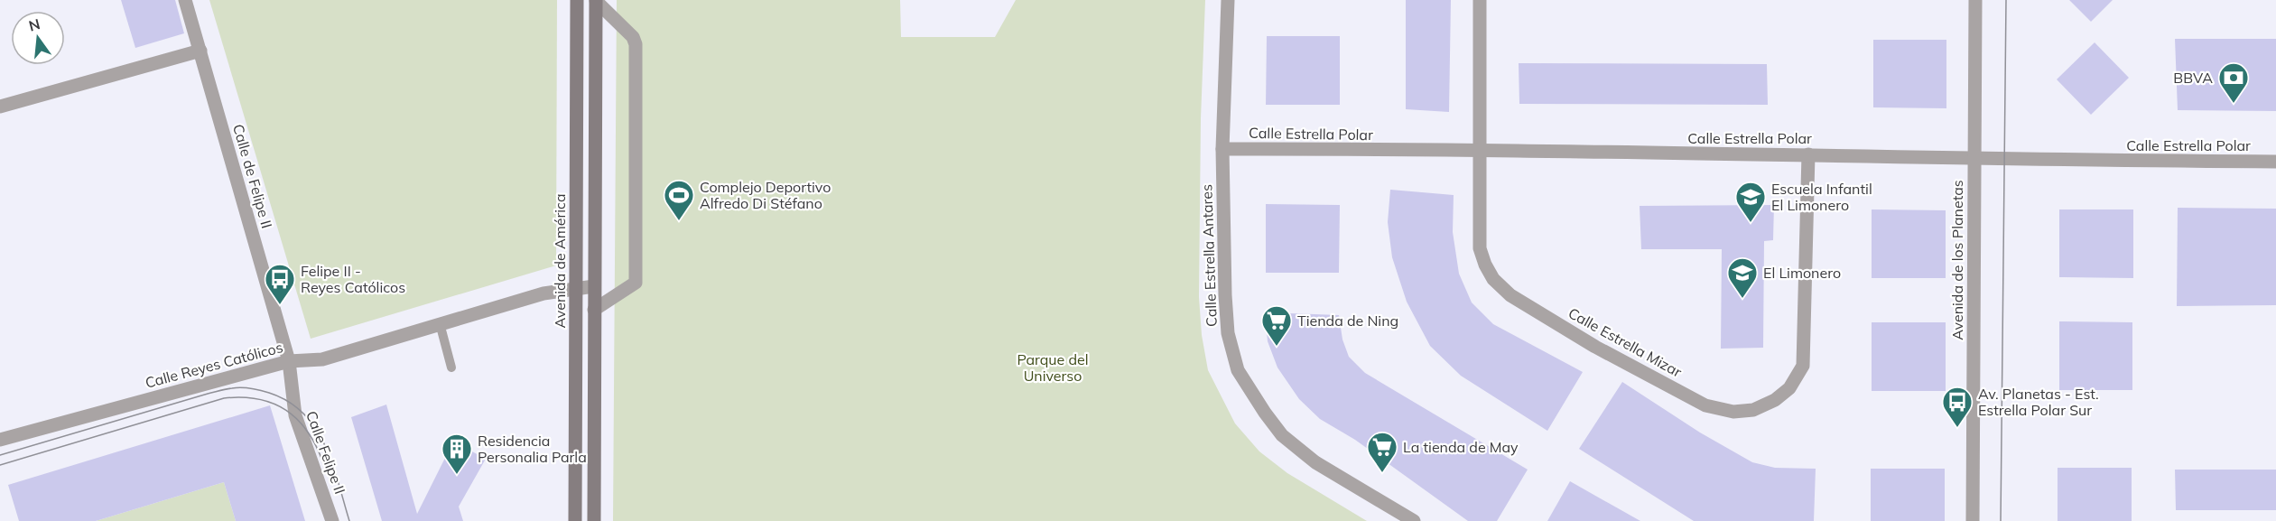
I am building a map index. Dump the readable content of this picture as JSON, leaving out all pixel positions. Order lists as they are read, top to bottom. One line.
{"streets":{"main road":["Avenida de América"],"street":["Calle Estrella Polar","Calle de Felipe II","Calle Estrella Antares","Avenida de los Planetas","Calle Estrella Mizar","Calle Reyes Católicos","Calle Felipe II"]},"crossings":[["Calle Estrella Polar","Calle Estrella Antares"],["Calle Estrella Polar","Avenida de los Planetas"],["Calle Estrella Polar","Calle Estrella Mizar"],["Calle de Felipe II","Calle Reyes Católicos"],["Calle de Felipe II","Calle Felipe II"],["Avenida de América","Calle Reyes Católicos"],["Calle Reyes Católicos","Calle Felipe II"]],"parks":["Parque del Universo"],"places":{"bank":["BBVA"],"sports":["Complejo Deportivo Alfredo Di Stéfano"],"school or university":["Escuela Infantil El Limonero","El Limonero"],"bus stop":["Felipe II - Reyes Católicos","Av. Planetas - Est. Estrella Polar Sur"],"supermarket":["Tienda de Ning","La tienda de May"],"building":["Residencia Personalia Parla"]},"north":"top"}
